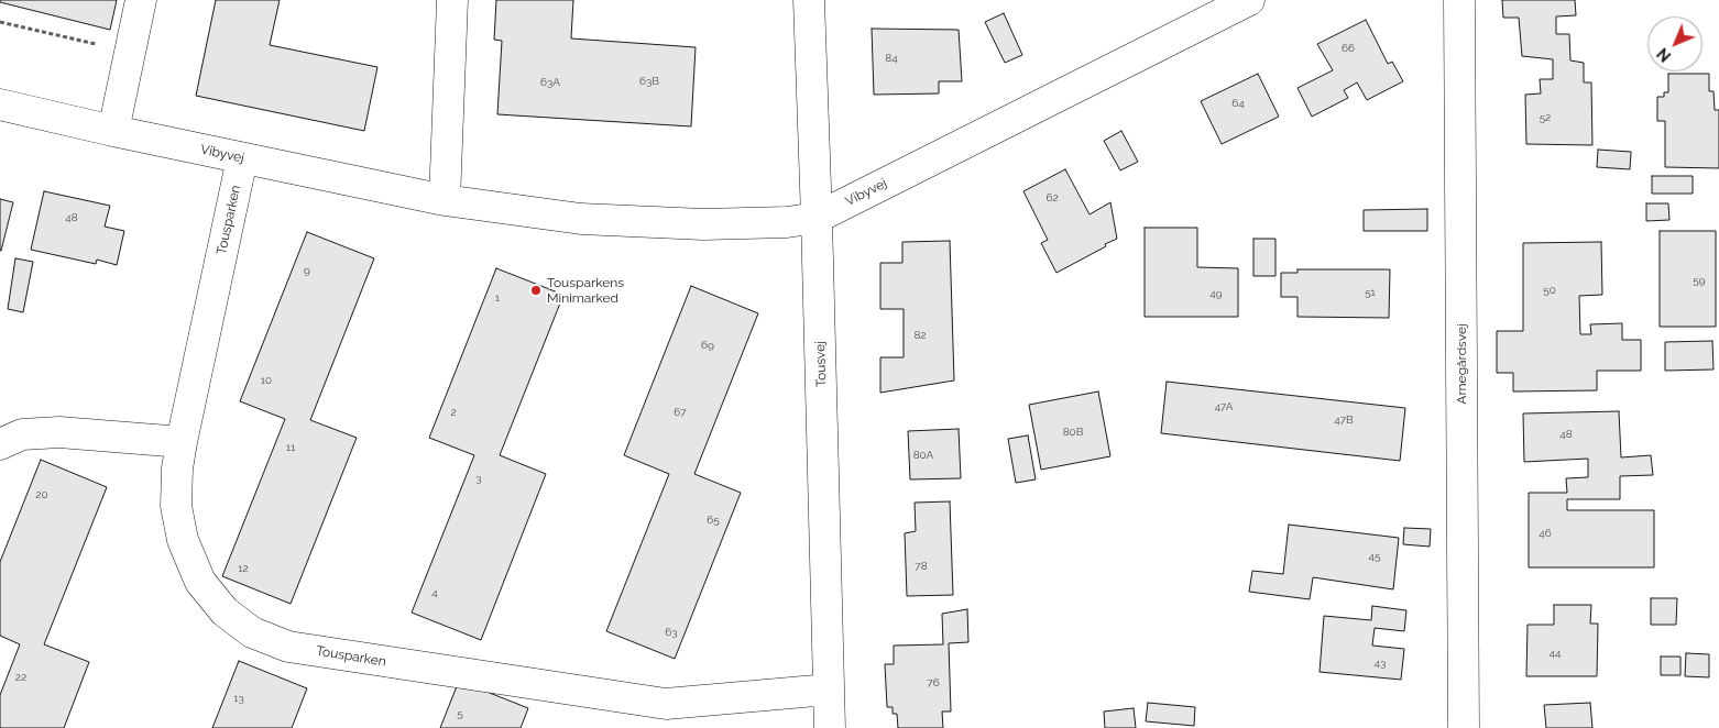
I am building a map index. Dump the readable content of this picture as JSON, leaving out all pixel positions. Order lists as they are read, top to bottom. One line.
{"streets":{"street":["Vibyvej","Tousparken","Tousvej","Arnegårdsvej"]},"crossings":[["Vibyvej","Tousparken"],["Vibyvej","Tousvej"],["Tousparken","Tousvej"]],"places":["Tousparkens Minimarked"],"house_numbers":["66","84","63B","63A","64","52","62","48","9","59","50","51","49","1","82","69","10","47A","2","67","47B","80B","48","11","80A","3","20","65","46","45","78","12","4","63","44","43","22","76","13","5"],"north":"bottom left"}
